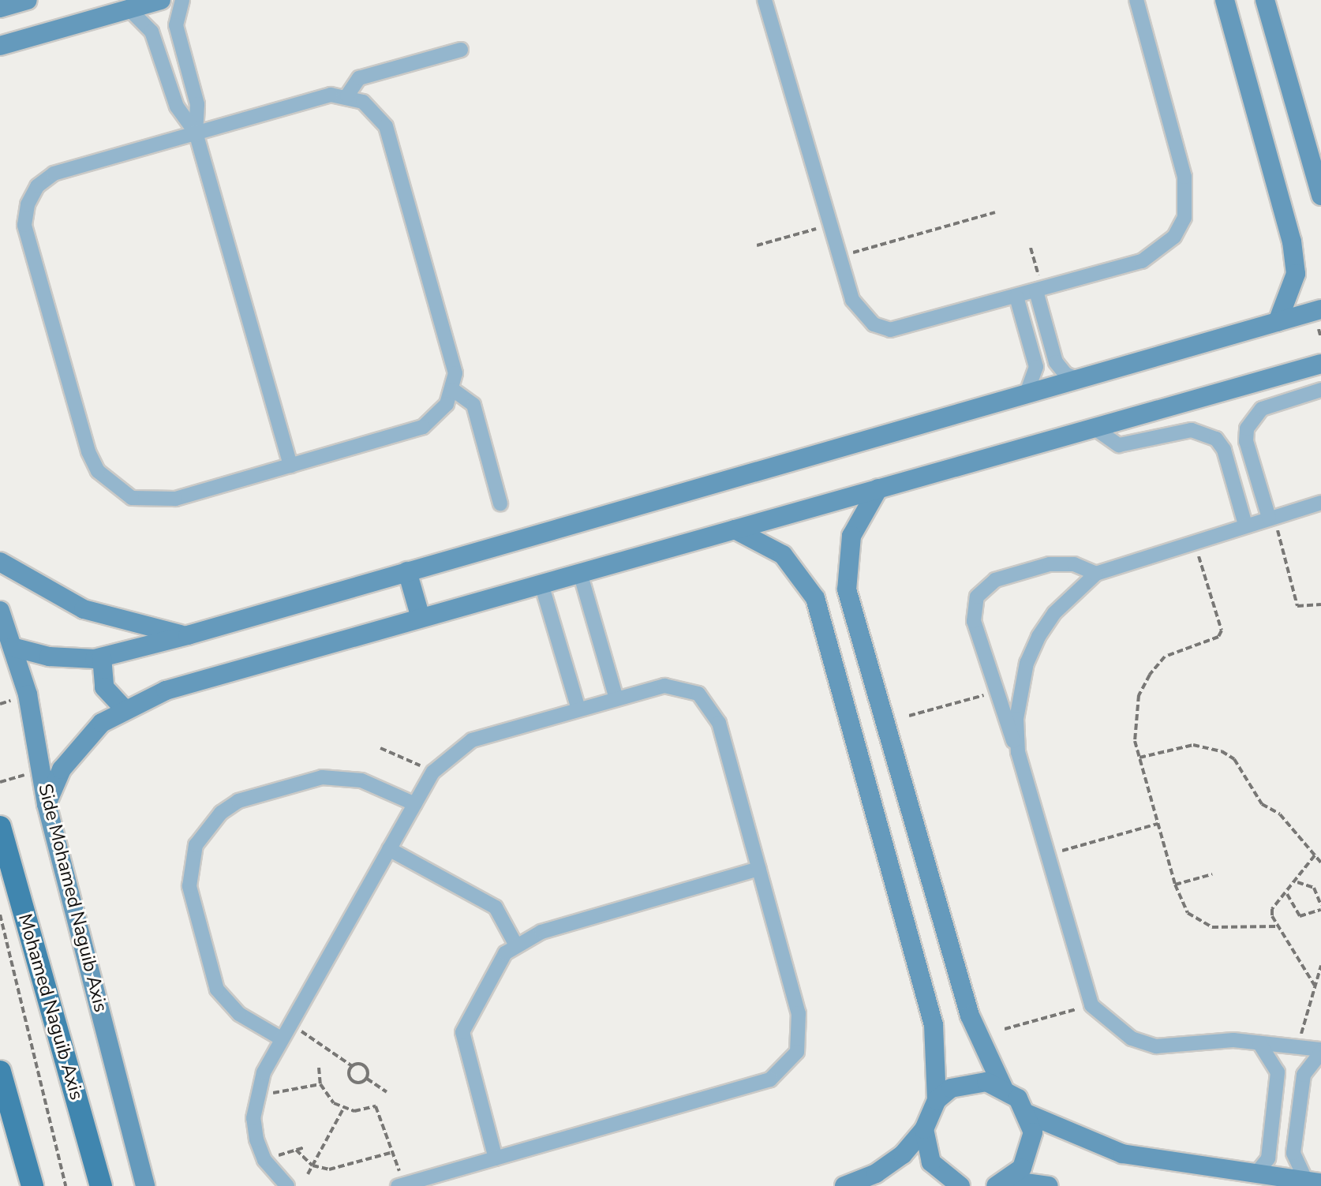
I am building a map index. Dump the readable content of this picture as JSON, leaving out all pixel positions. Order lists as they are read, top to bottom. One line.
{"streets":{"main road":["Mohamed Naguib Axis"],"street":["Side Mohamed Naguib Axis"]}}
